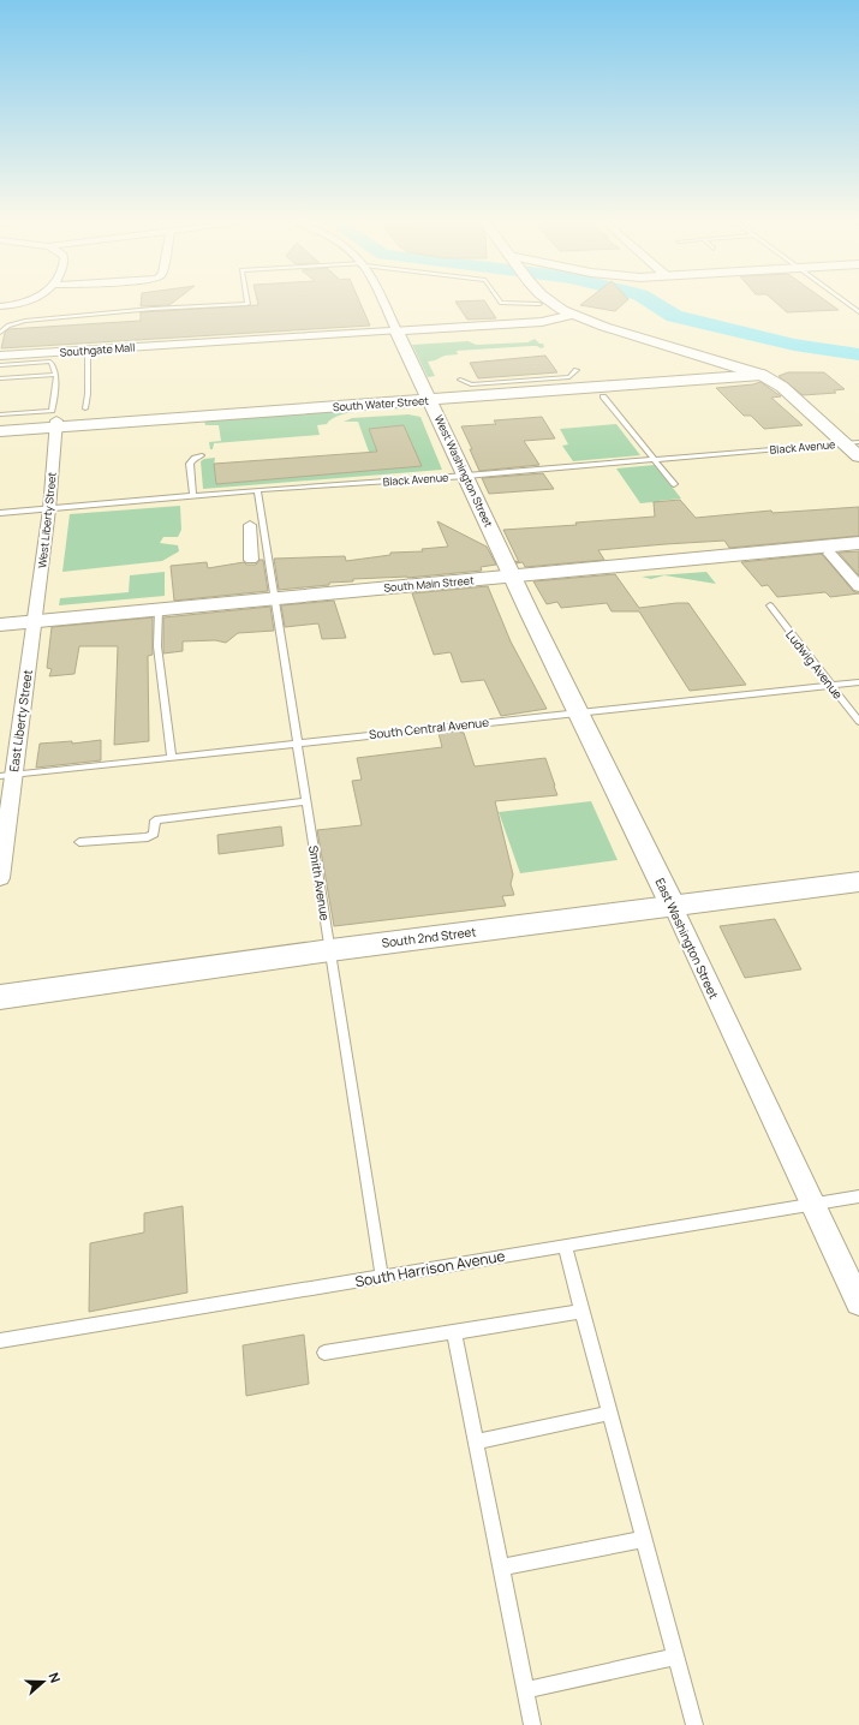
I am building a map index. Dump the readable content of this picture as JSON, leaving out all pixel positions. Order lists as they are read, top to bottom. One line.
{"streets":{"main road":["South Water Street","West Washington Street","South Main Street","South 2nd Street","East Washington Street"],"street":["Southgate Mall","West Liberty Street","East Liberty Street"],"lane":["Black Avenue","Ludwig Avenue","South Central Avenue","Smith Avenue","South Harrison Avenue"]},"crossings":[["Southgate Mall","West Washington Street"],["South Water Street","West Washington Street"],["South Water Street","West Liberty Street"],["Black Avenue","West Washington Street"],["Black Avenue","West Liberty Street"],["Black Avenue","Smith Avenue"],["West Washington Street","South Main Street"],["West Washington Street","East Washington Street"],["West Liberty Street","South Main Street"],["West Liberty Street","East Liberty Street"],["South Main Street","East Liberty Street"],["South Main Street","Smith Avenue"],["South Main Street","East Washington Street"],["Ludwig Avenue","South Central Avenue"],["East Liberty Street","South Central Avenue"],["South Central Avenue","Smith Avenue"],["South Central Avenue","East Washington Street"],["Smith Avenue","South 2nd Street"],["Smith Avenue","South Harrison Avenue"],["South 2nd Street","East Washington Street"],["East Washington Street","South Harrison Avenue"]],"north":"right"}
